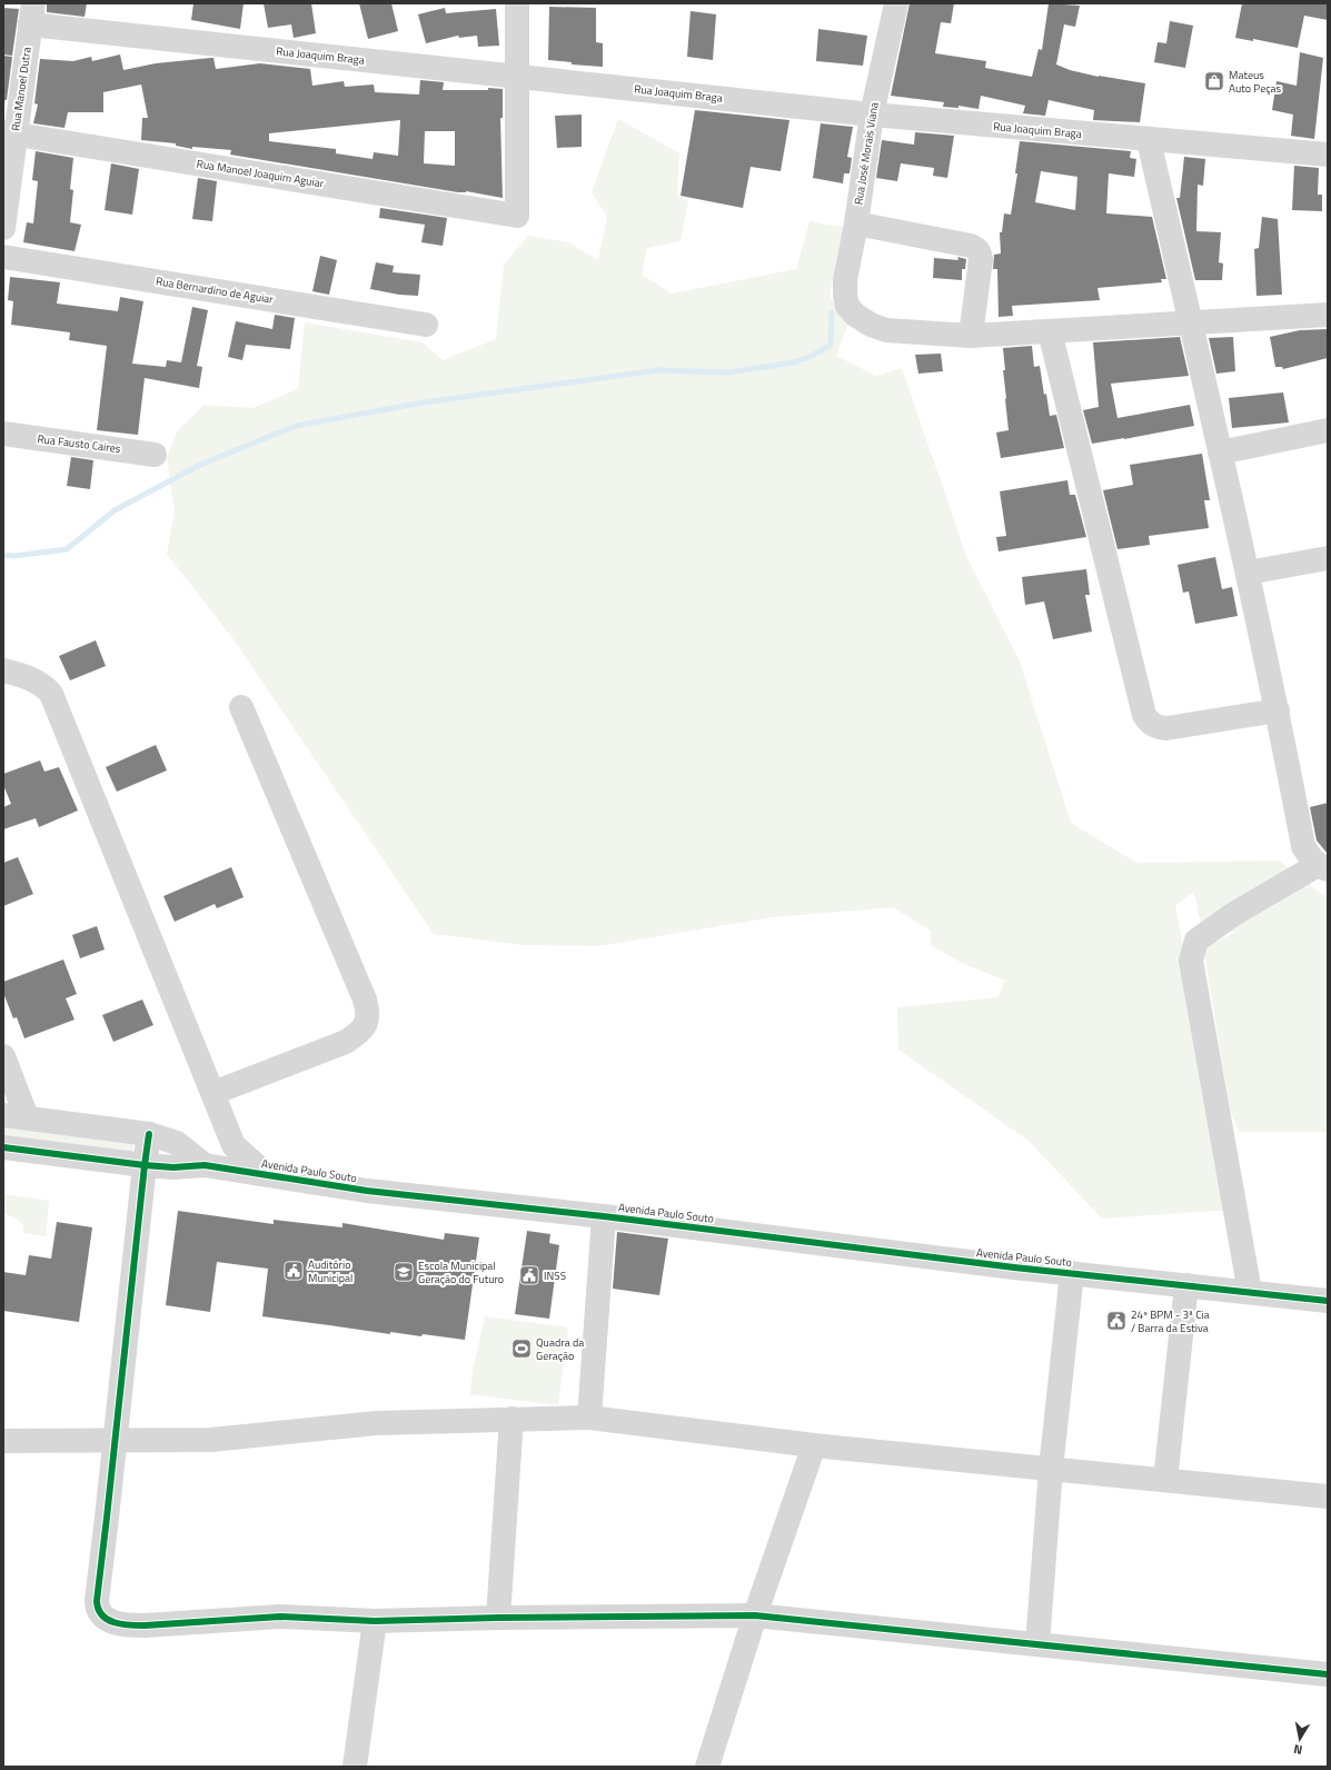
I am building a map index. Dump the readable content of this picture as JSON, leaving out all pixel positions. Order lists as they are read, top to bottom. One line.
{"streets":{"street":["Rua Joaquim Braga","Rua Manoel Dutra","Rua José Morais Viana","Rua Manoel Joaquim Aguiar","Rua Bernardino de Aguiar","Rua Fausto Caires","Avenida Paulo Souto"]},"crossings":[["Rua Joaquim Braga","Rua Manoel Dutra"],["Rua Joaquim Braga","Rua José Morais Viana"],["Rua Joaquim Braga","Rua Manoel Joaquim Aguiar"],["Rua Manoel Dutra","Rua Manoel Joaquim Aguiar"]],"places":{"shop":["Mateus Auto Peças"],"public building":["Auditório Municipal","INSS","24º BPM - 3ª Cia / Barra da Estiva"],"school or university":["Escola Municipal Geração do Futuro"],"sports":["Quadra da Geração"]},"north":"bottom"}
